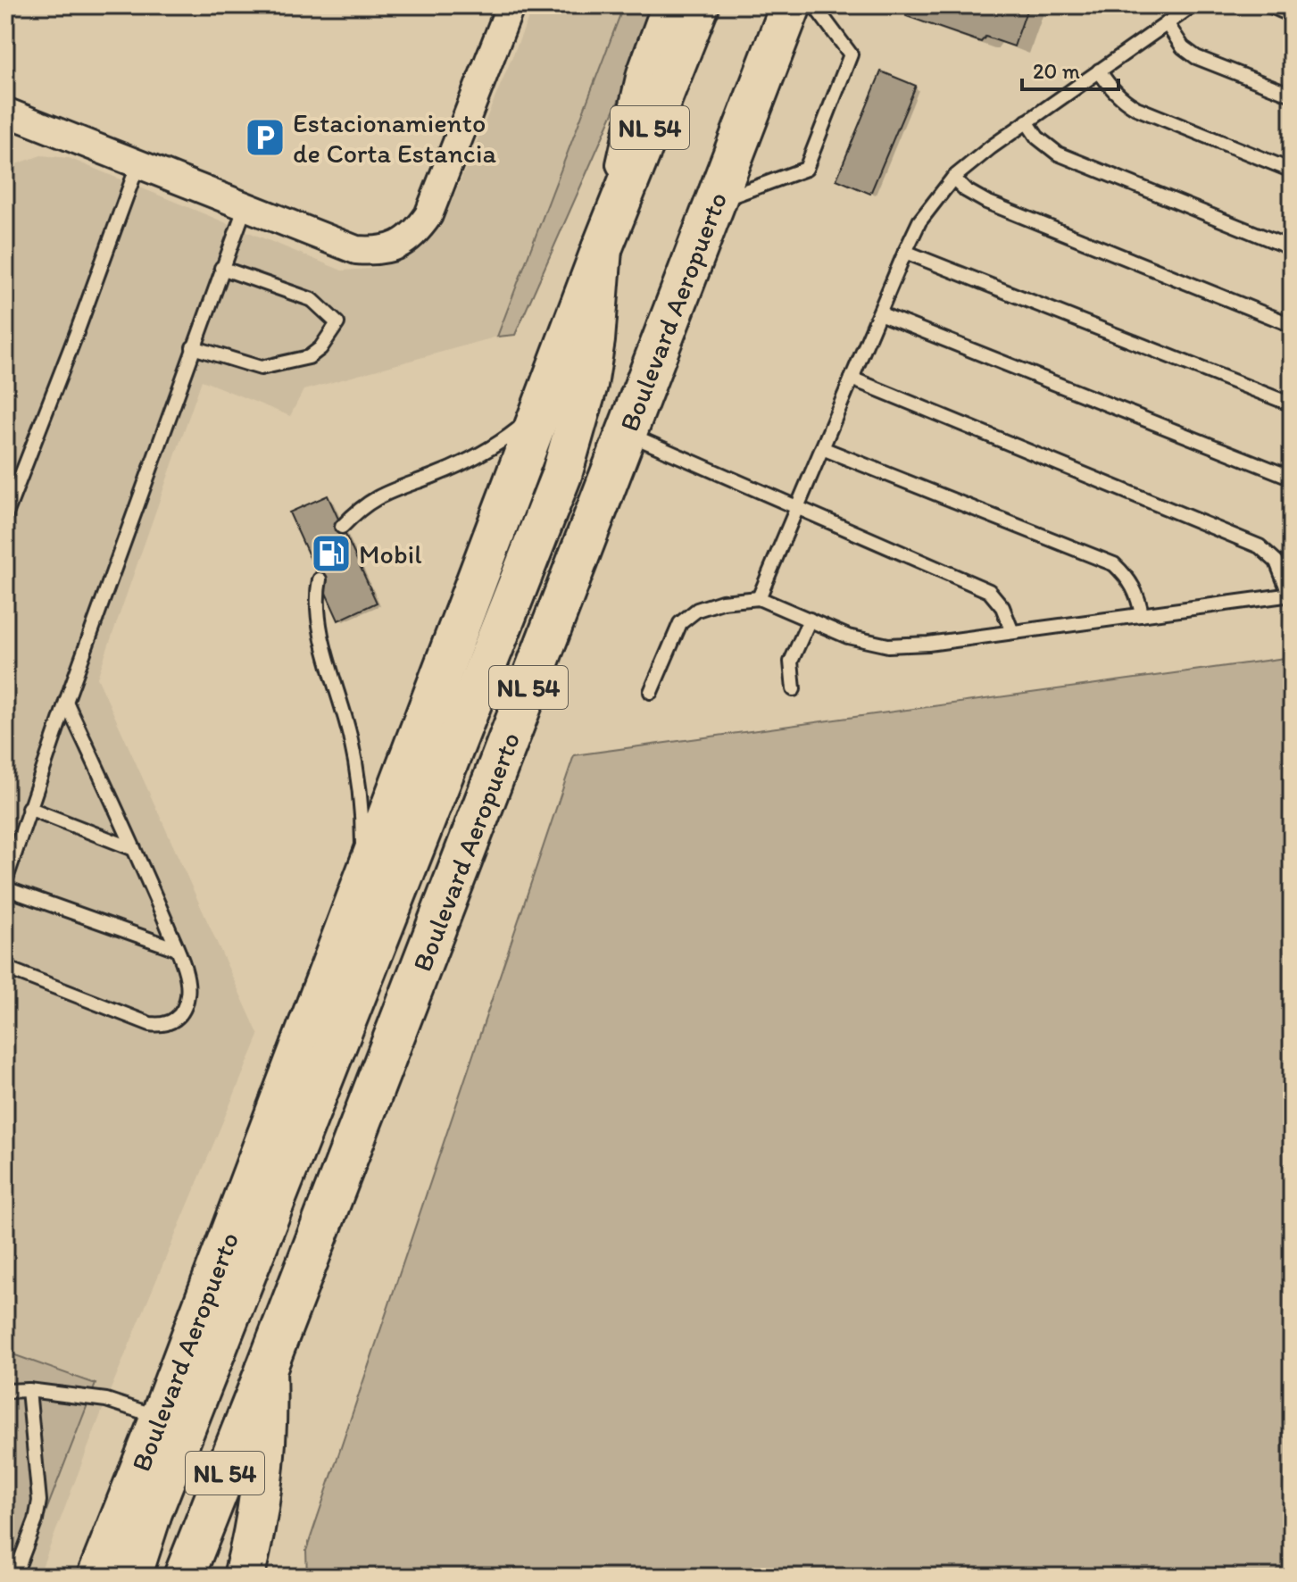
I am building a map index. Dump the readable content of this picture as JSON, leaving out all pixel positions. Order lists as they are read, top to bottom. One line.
{"streets":{"highway":["NL 54","Boulevard Aeropuerto"]},"places":{"parking":["Estacionamiento de Corta Estancia"],"fuel station":["Mobil"]},"scale_bar":"20 m"}
